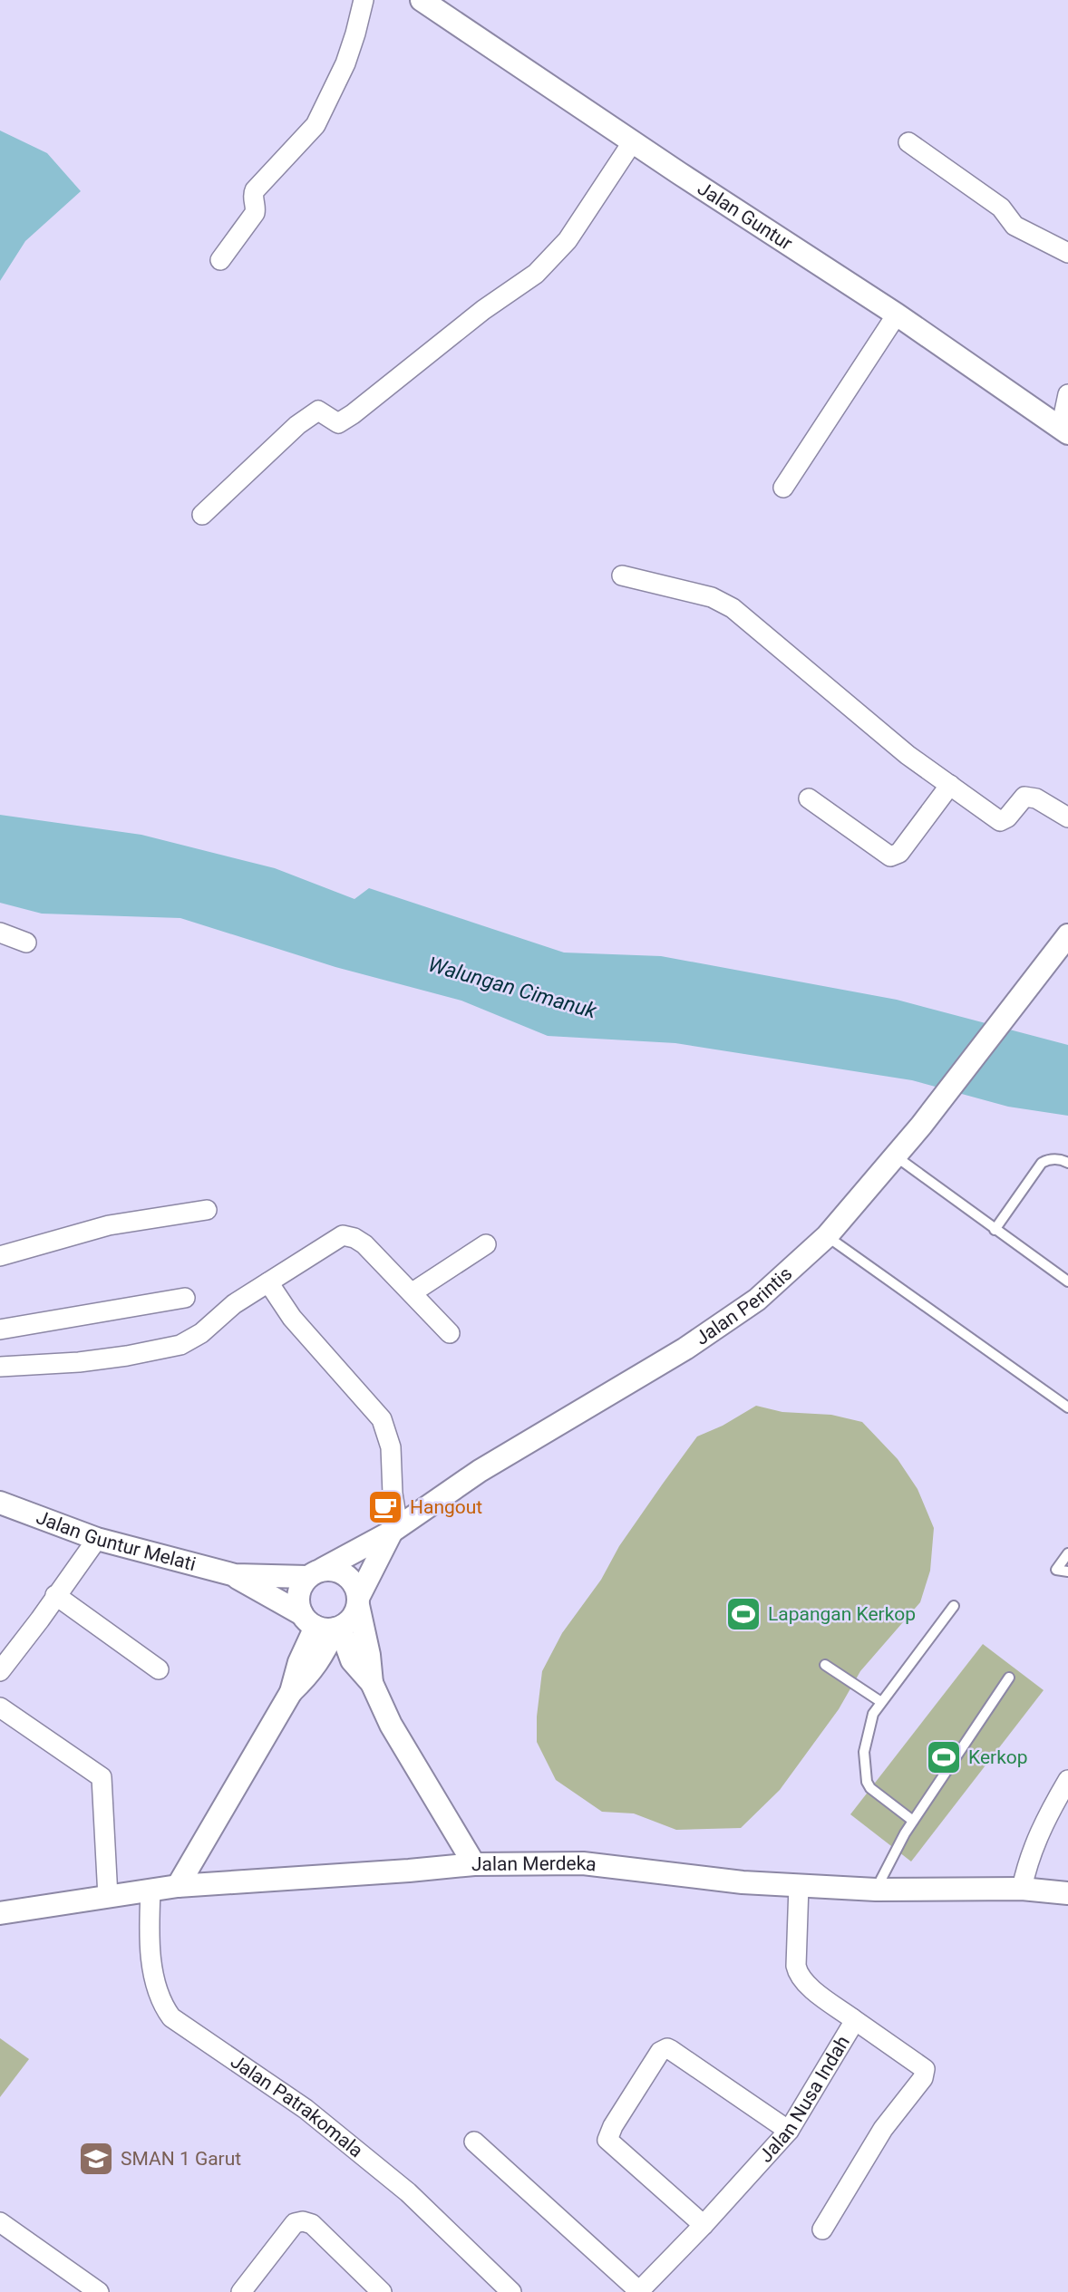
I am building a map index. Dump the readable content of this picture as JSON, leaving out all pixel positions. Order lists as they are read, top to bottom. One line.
{"streets":{"street":["Jalan Guntur","Jalan Perintis","Jalan Guntur Melati","Jalan Merdeka","Jalan Nusa Indah","Jalan Patrakomala"]},"crossings":[["Jalan Perintis","Jalan Guntur Melati"],["Jalan Merdeka","Jalan Nusa Indah"],["Jalan Merdeka","Jalan Patrakomala"]],"water":["Walungan Cimanuk"],"places":{"cafe":["Hangout"],"sports":["Lapangan Kerkop","Kerkop"],"school or university":["SMAN 1 Garut"]}}
